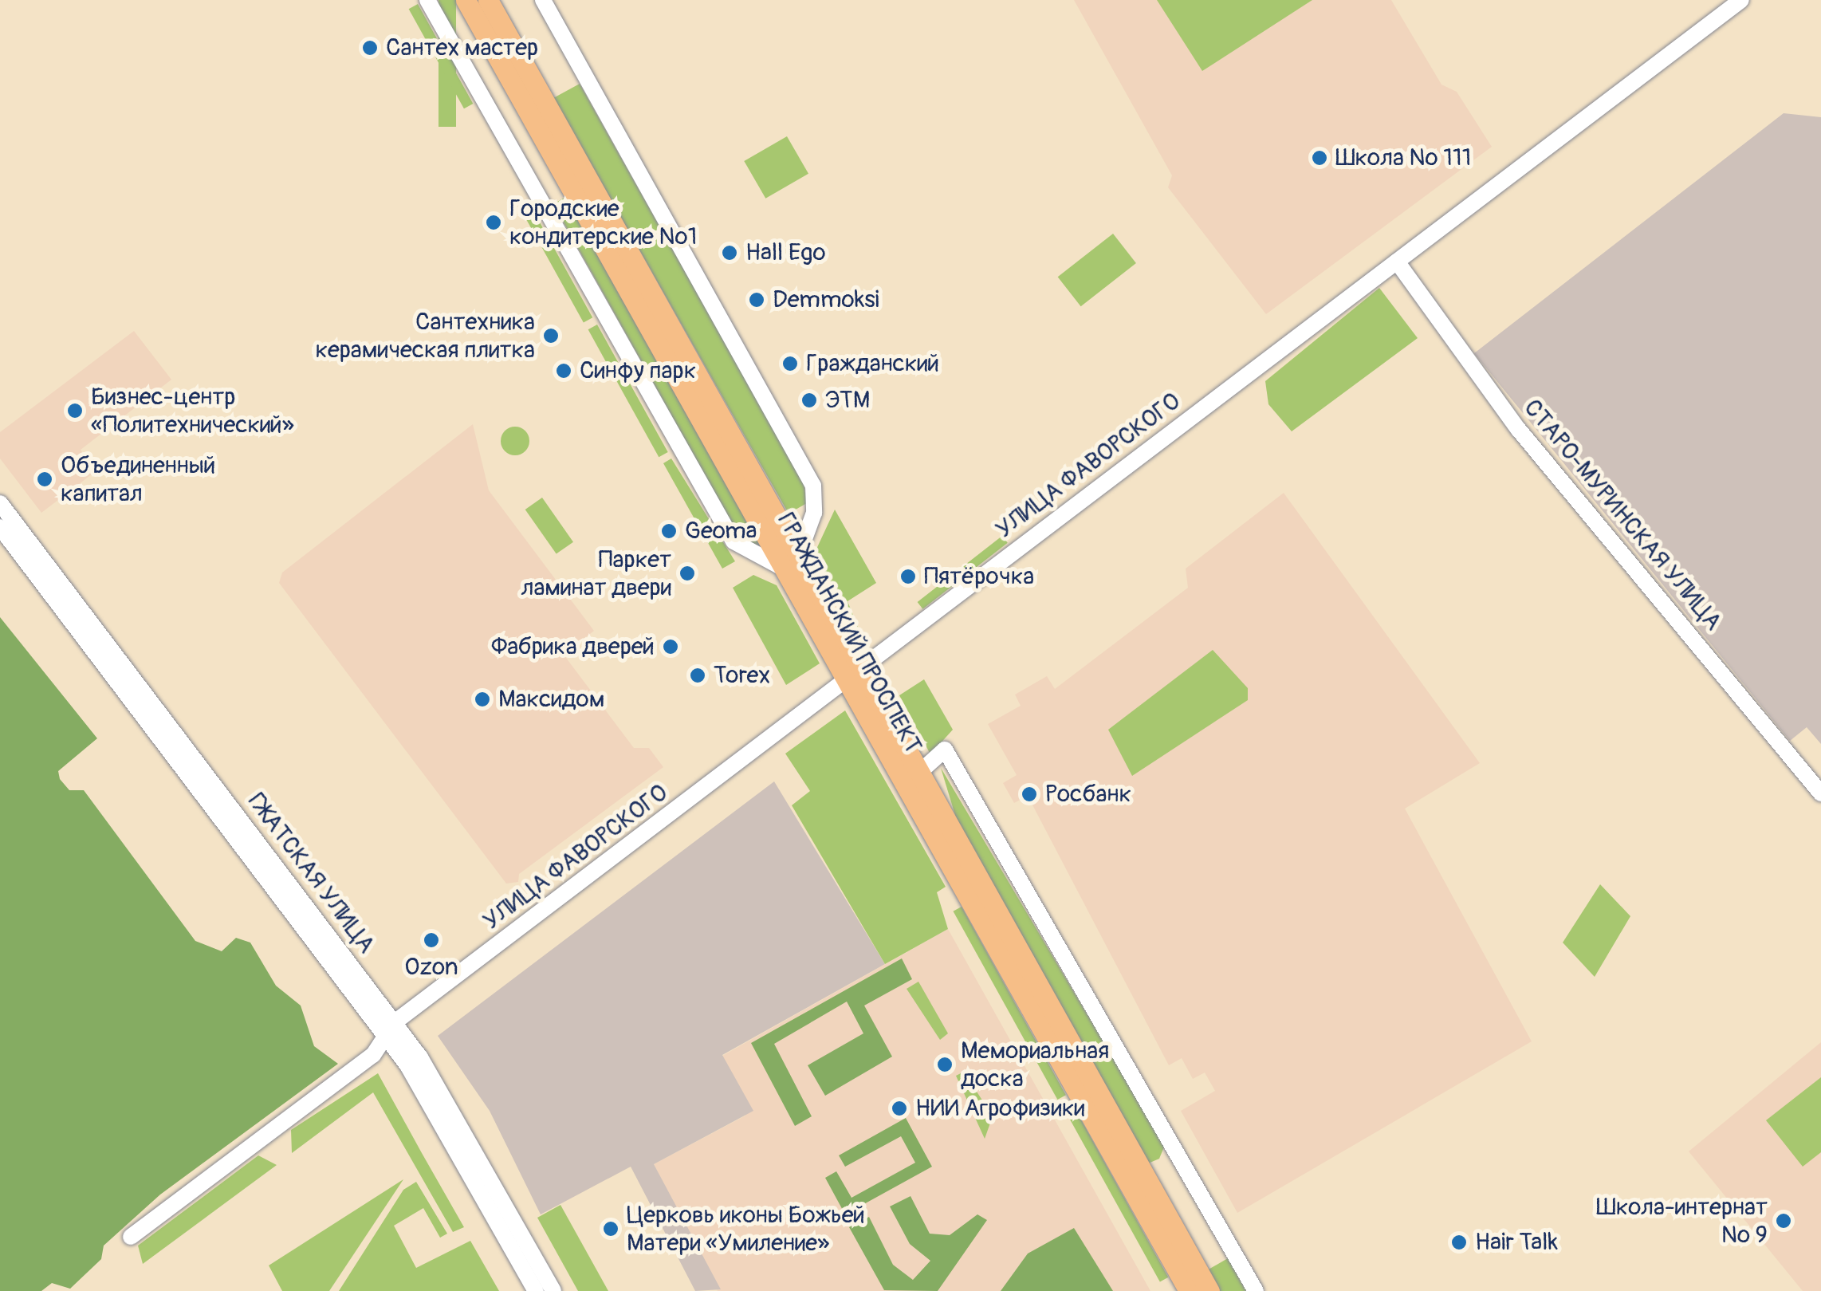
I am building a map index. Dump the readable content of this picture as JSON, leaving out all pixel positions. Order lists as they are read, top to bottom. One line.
{"streets":{"main road":["ГРАЖДАНСКИЙ ПРОСПЕКТ"],"street":["УЛИЦА ФАВОРСКОГО","СТАРО-МУРИНСКАЯ УЛИЦА","ГЖАТСКАЯ УЛИЦА"]},"crossings":[["УЛИЦА ФАВОРСКОГО","СТАРО-МУРИНСКАЯ УЛИЦА"],["УЛИЦА ФАВОРСКОГО","ГРАЖДАНСКИЙ ПРОСПЕКТ"],["УЛИЦА ФАВОРСКОГО","ГЖАТСКАЯ УЛИЦА"]],"places":["Сантех мастер","Школа № 111","Городские кондитерские №1","Hall Ego","Demmoksi","Сантехника керамическая плитка","Гражданский","Синфу парк","ЭТМ","Бизнес-центр «Политехнический»","Объединенный капитал","Geoma","Паркет ламинат двери","Пятёрочка","Фабрика дверей","Torex","Максидом","Росбанк","Ozon","Мемориальная доска","НИИ Агрофизики","Школа-интернат № 9","Церковь иконы Божьей Матери «Умиление»","Hair Talk"]}
